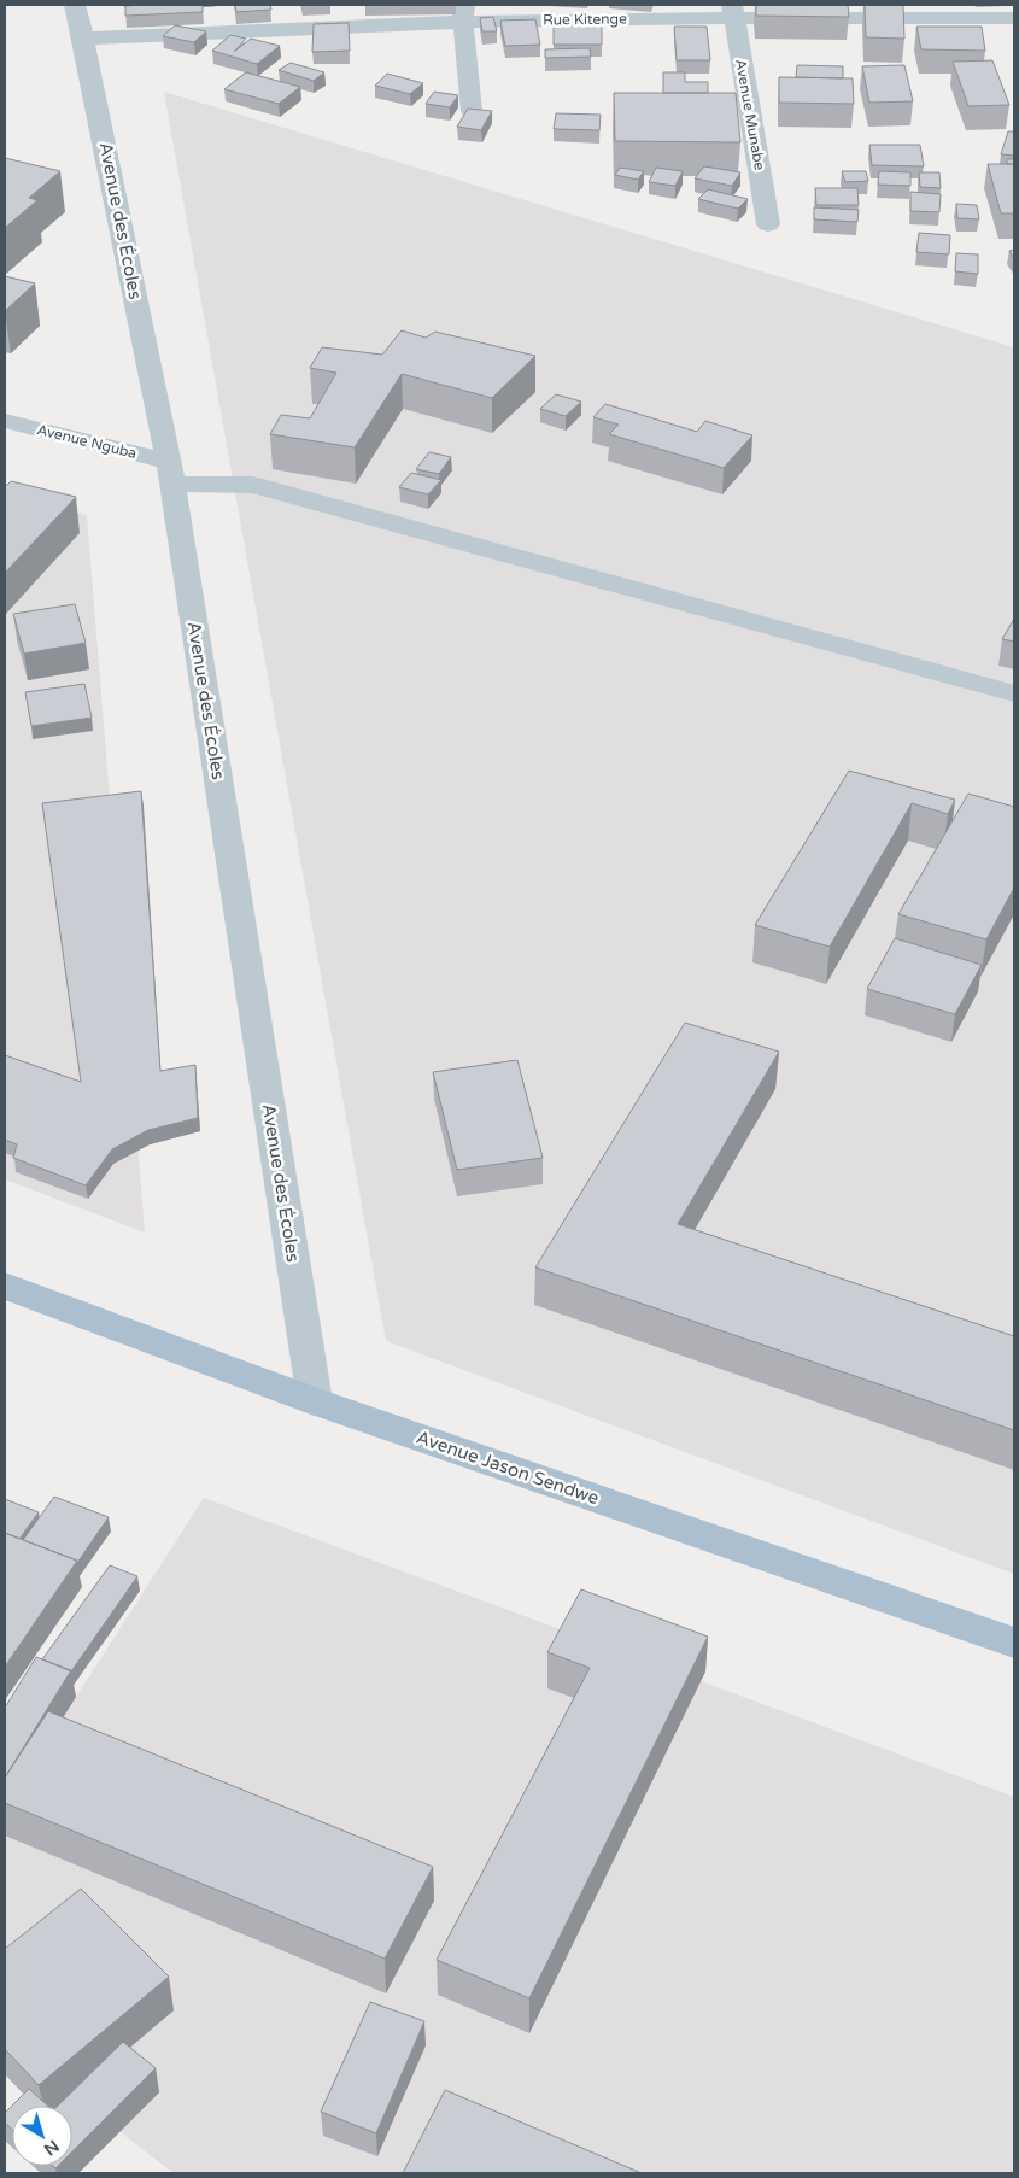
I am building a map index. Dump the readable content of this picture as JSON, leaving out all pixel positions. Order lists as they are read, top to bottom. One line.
{"streets":{"main road":["Avenue Jason Sendwe"],"street":["Rue Kitenge","Avenue Munabe","Avenue des Écoles","Avenue Nguba"]},"crossings":[["Rue Kitenge","Avenue Munabe"],["Rue Kitenge","Avenue des Écoles"],["Avenue des Écoles","Avenue Nguba"],["Avenue des Écoles","Avenue Jason Sendwe"]],"north":"bottom right"}
